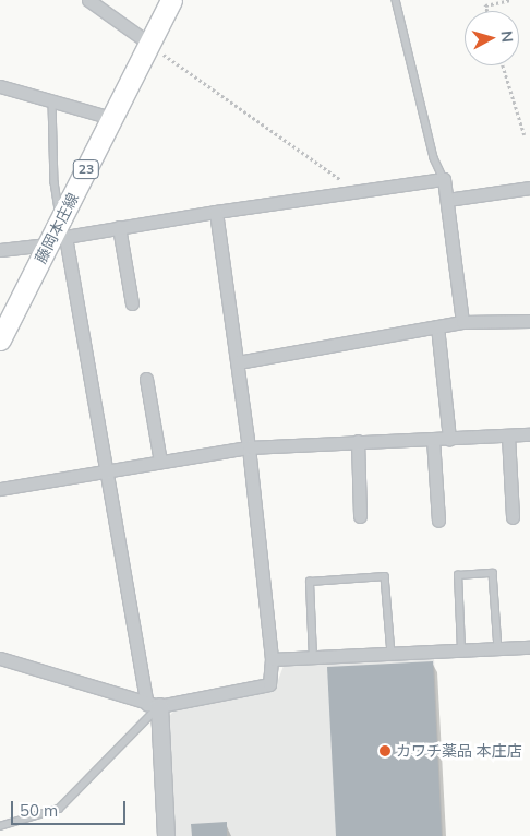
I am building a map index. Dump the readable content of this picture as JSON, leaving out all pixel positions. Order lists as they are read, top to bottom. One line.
{"streets":{"main road":["23","藤岡本庄線"]},"places":["カワチ薬品 本庄店"],"scale_bar":"50 m","north":"right"}
